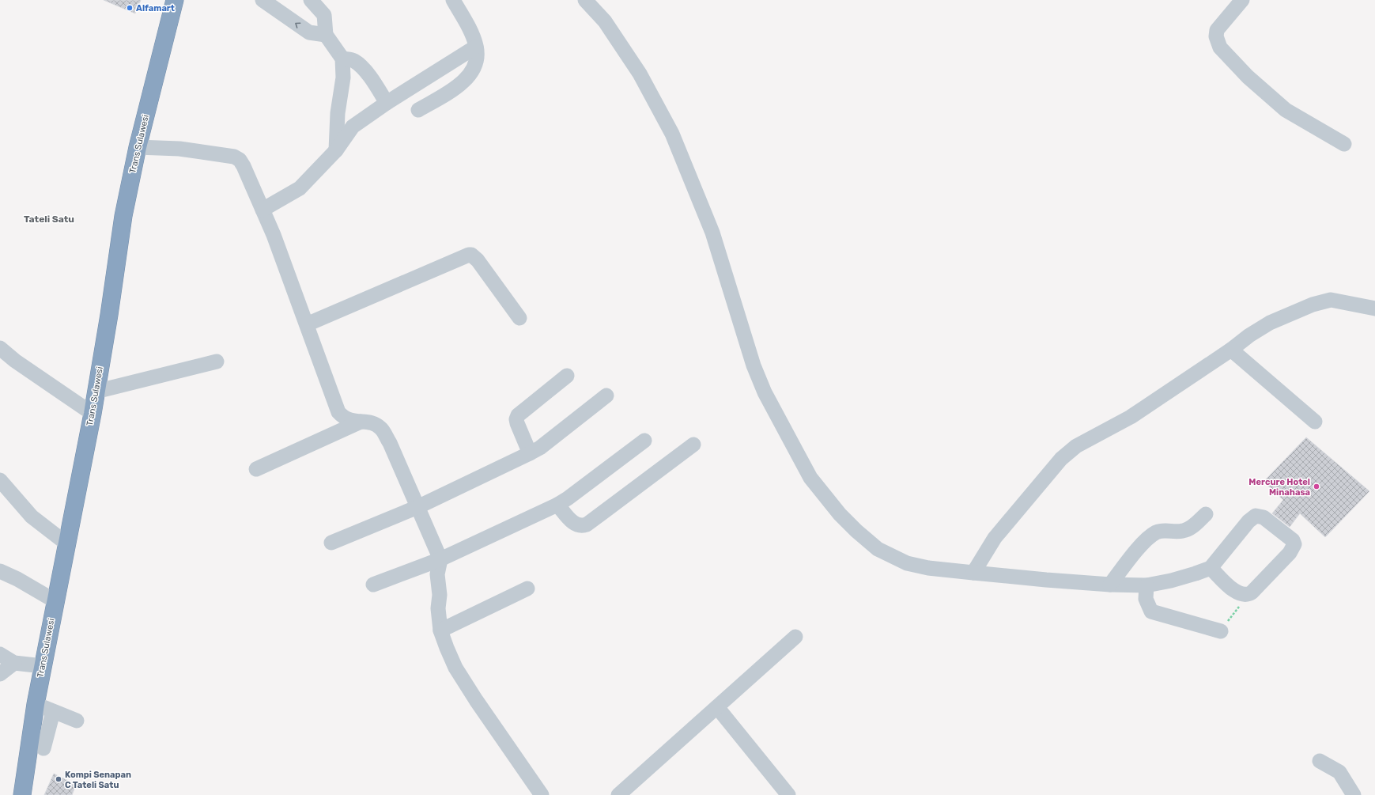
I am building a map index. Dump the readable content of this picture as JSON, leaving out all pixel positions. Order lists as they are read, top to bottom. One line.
{"streets":{"highway":["Trans Sulawesi"]},"districts":["Tateli Satu"],"places":["Alfamart","Mercure Hotel Minahasa","Kompi Senapan C Tateli Satu"]}
